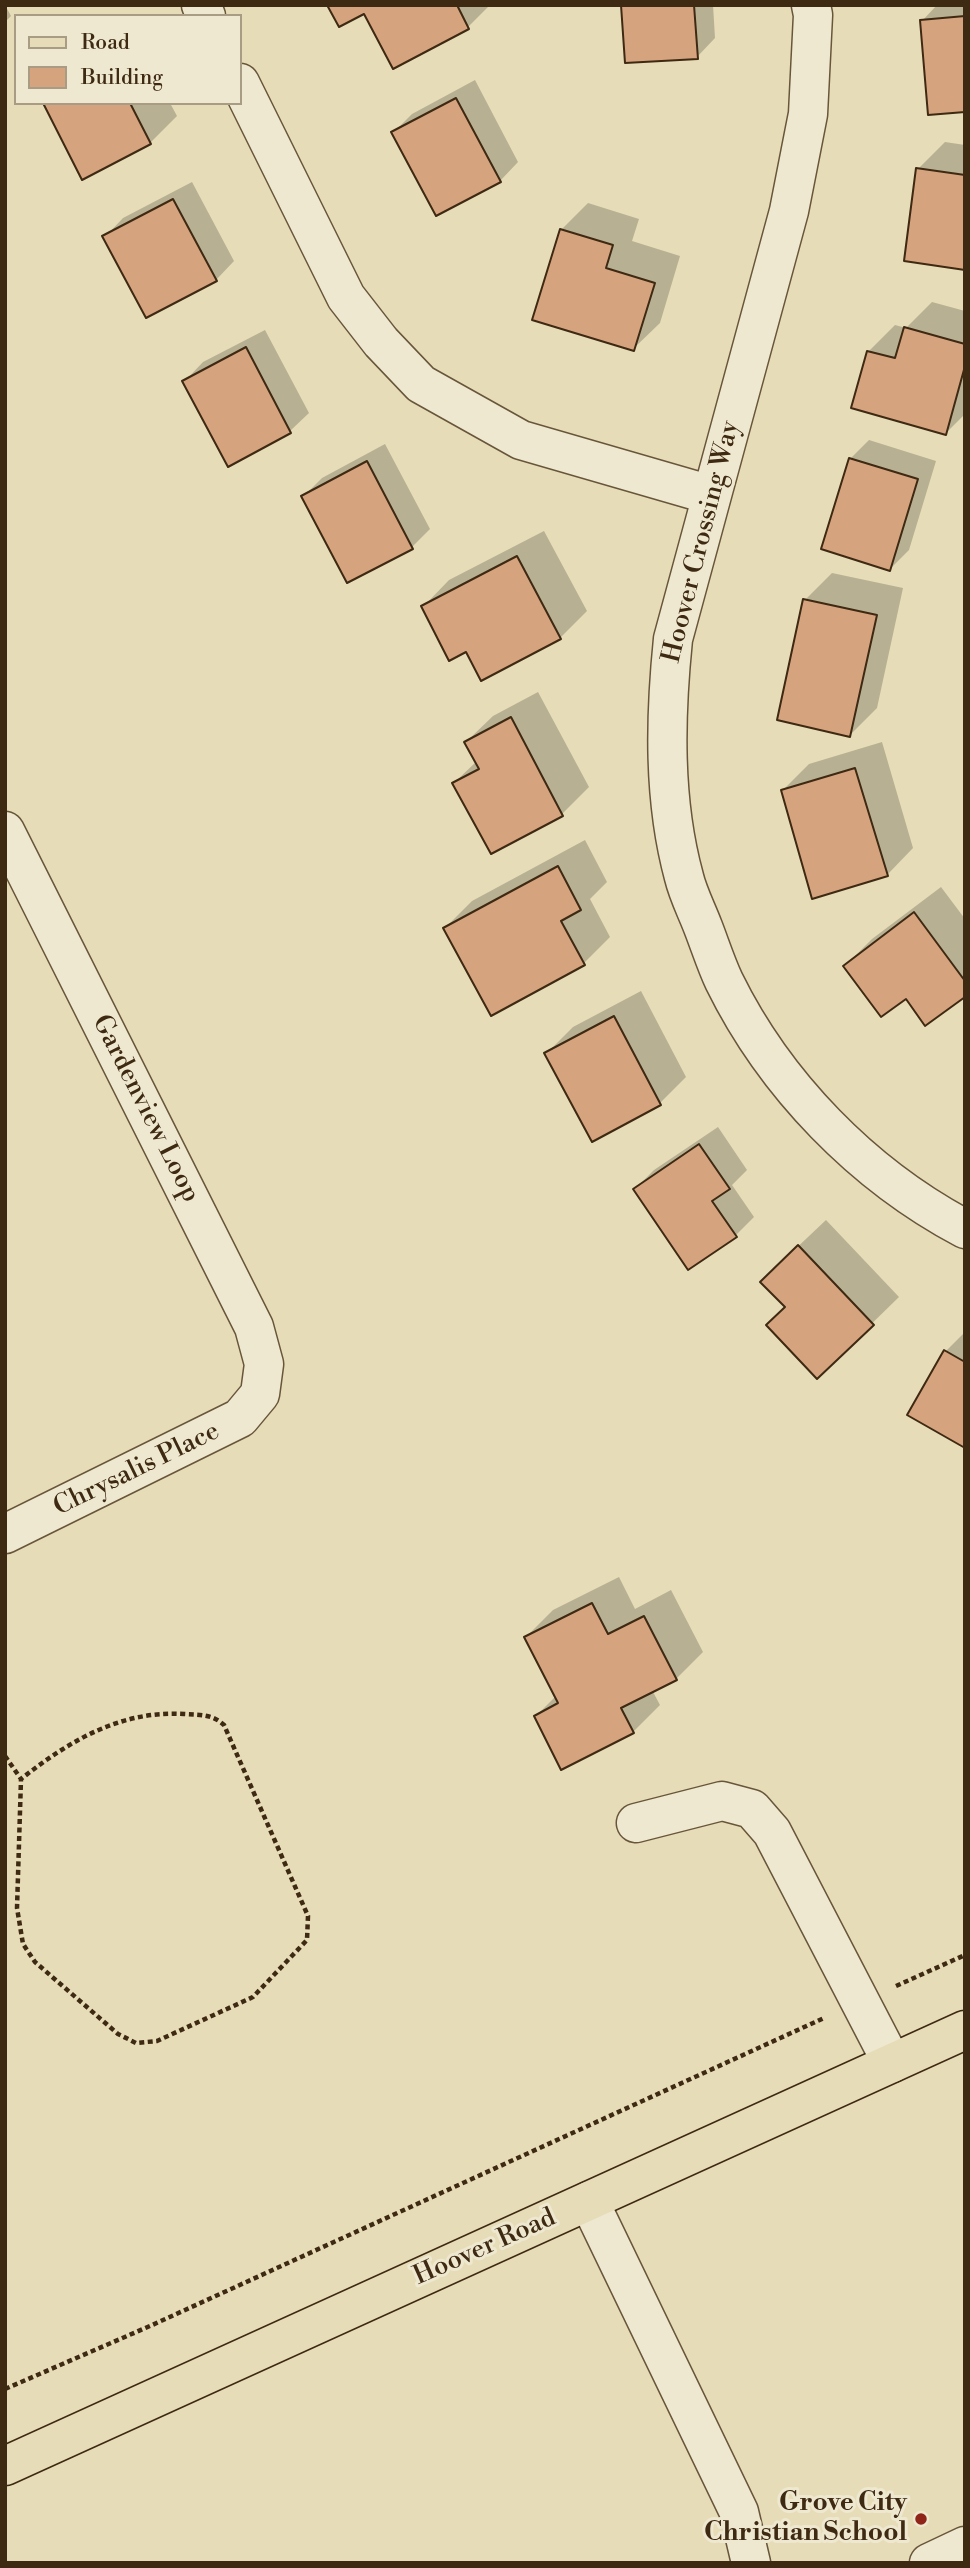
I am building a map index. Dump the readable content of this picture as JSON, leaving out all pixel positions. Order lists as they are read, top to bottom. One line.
{"streets":{"main road":["Hoover Road"],"street":["Hoover Crossing Way","Gardenview Loop","Chrysalis Place"]},"crossings":[["Gardenview Loop","Chrysalis Place"]],"places":["Grove City Christian School"],"legend":["Road","Building"]}
